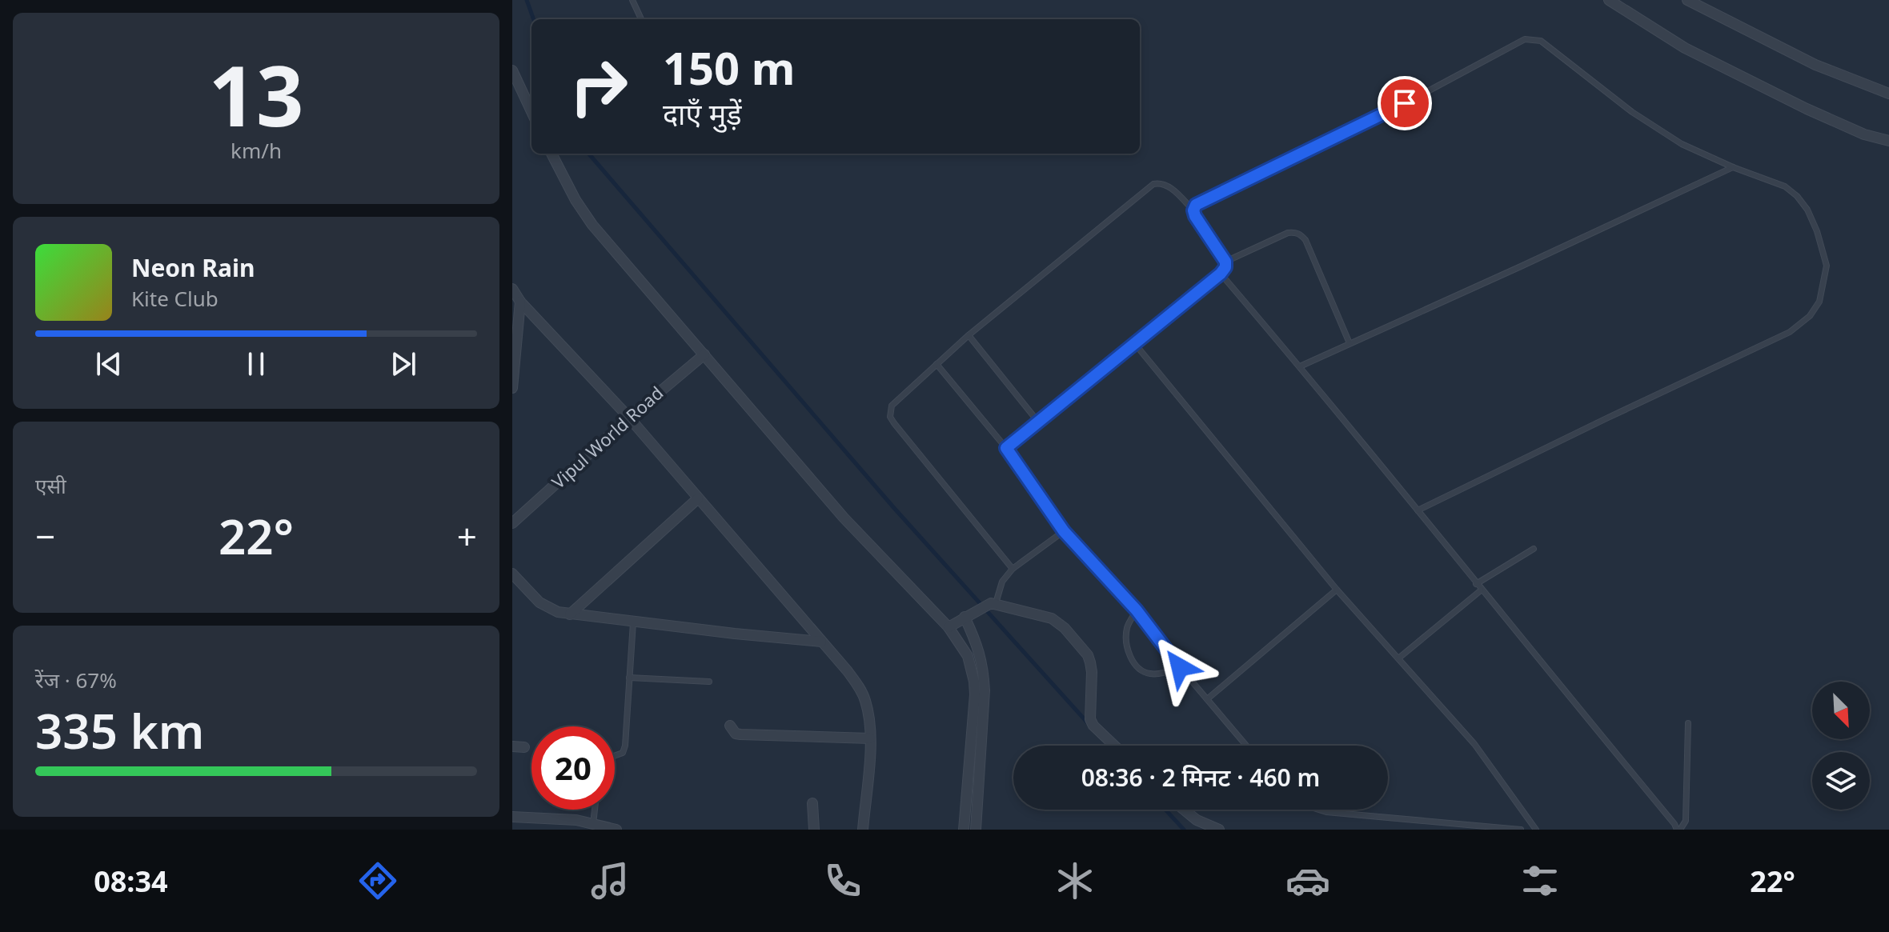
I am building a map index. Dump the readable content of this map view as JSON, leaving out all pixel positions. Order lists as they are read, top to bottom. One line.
{"streets":{"street":["Vipul World Road"]},"north":"bottom right","page":{"tile":[["13","km/h"],"एसी",["रेंज · 67%","335 km"]],"turn":["150 m","दाएँ मुड़ें"],"song":["Neon Rain","Kite Club"],"heat":["−","22°","+"],"limit":"20","trip":"08:36 · 2 मिनट · 460 m","tabs":["08:34","22°"]}}
